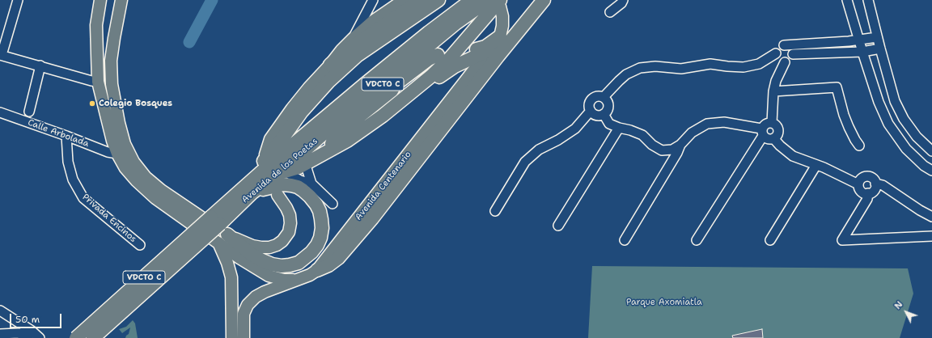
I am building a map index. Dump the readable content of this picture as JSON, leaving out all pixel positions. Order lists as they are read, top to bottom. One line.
{"streets":{"highway":["VDCTO C","Avenida de los Poetas"],"main road":["Avenida Centenario"],"street":["Calle Arbolada","Privada Encinos"]},"crossings":[["VDCTO C","Avenida de los Poetas"],["Calle Arbolada","Privada Encinos"]],"parks":["Parque Axomiatla"],"places":["Colegio Bosques"],"scale_bar":"50 m","north":"top left"}
